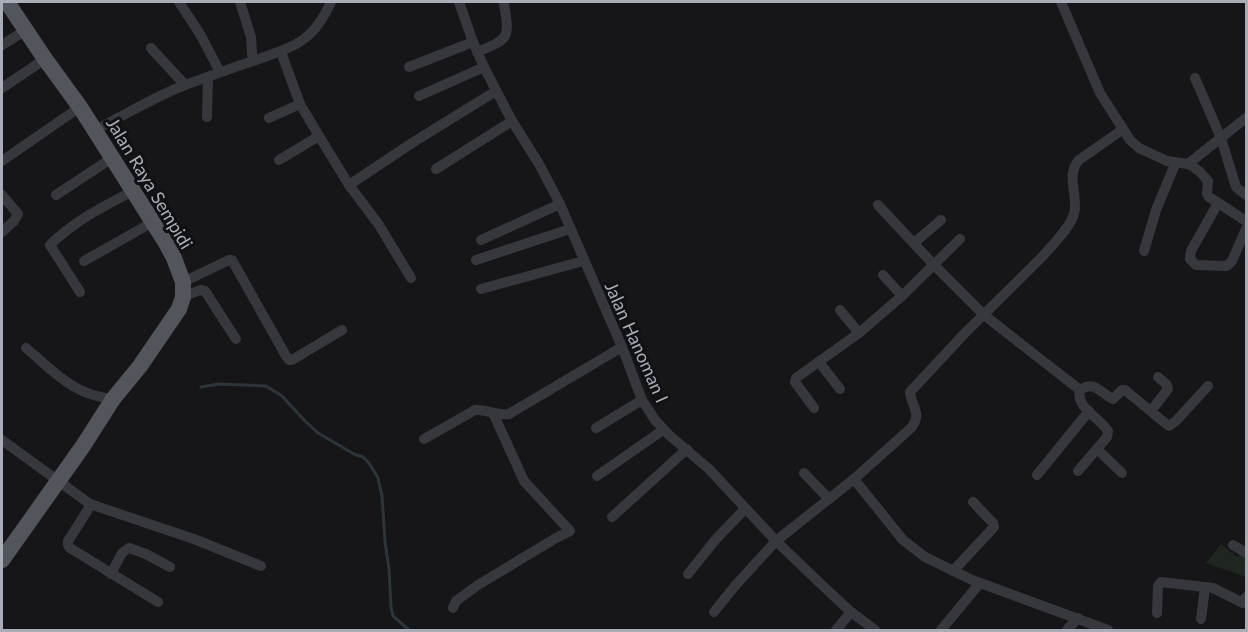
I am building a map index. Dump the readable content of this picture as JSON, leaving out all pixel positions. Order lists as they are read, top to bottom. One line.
{"streets":{"main road":["Jalan Raya Sempidi"],"street":["Jalan Hanoman I"]}}
